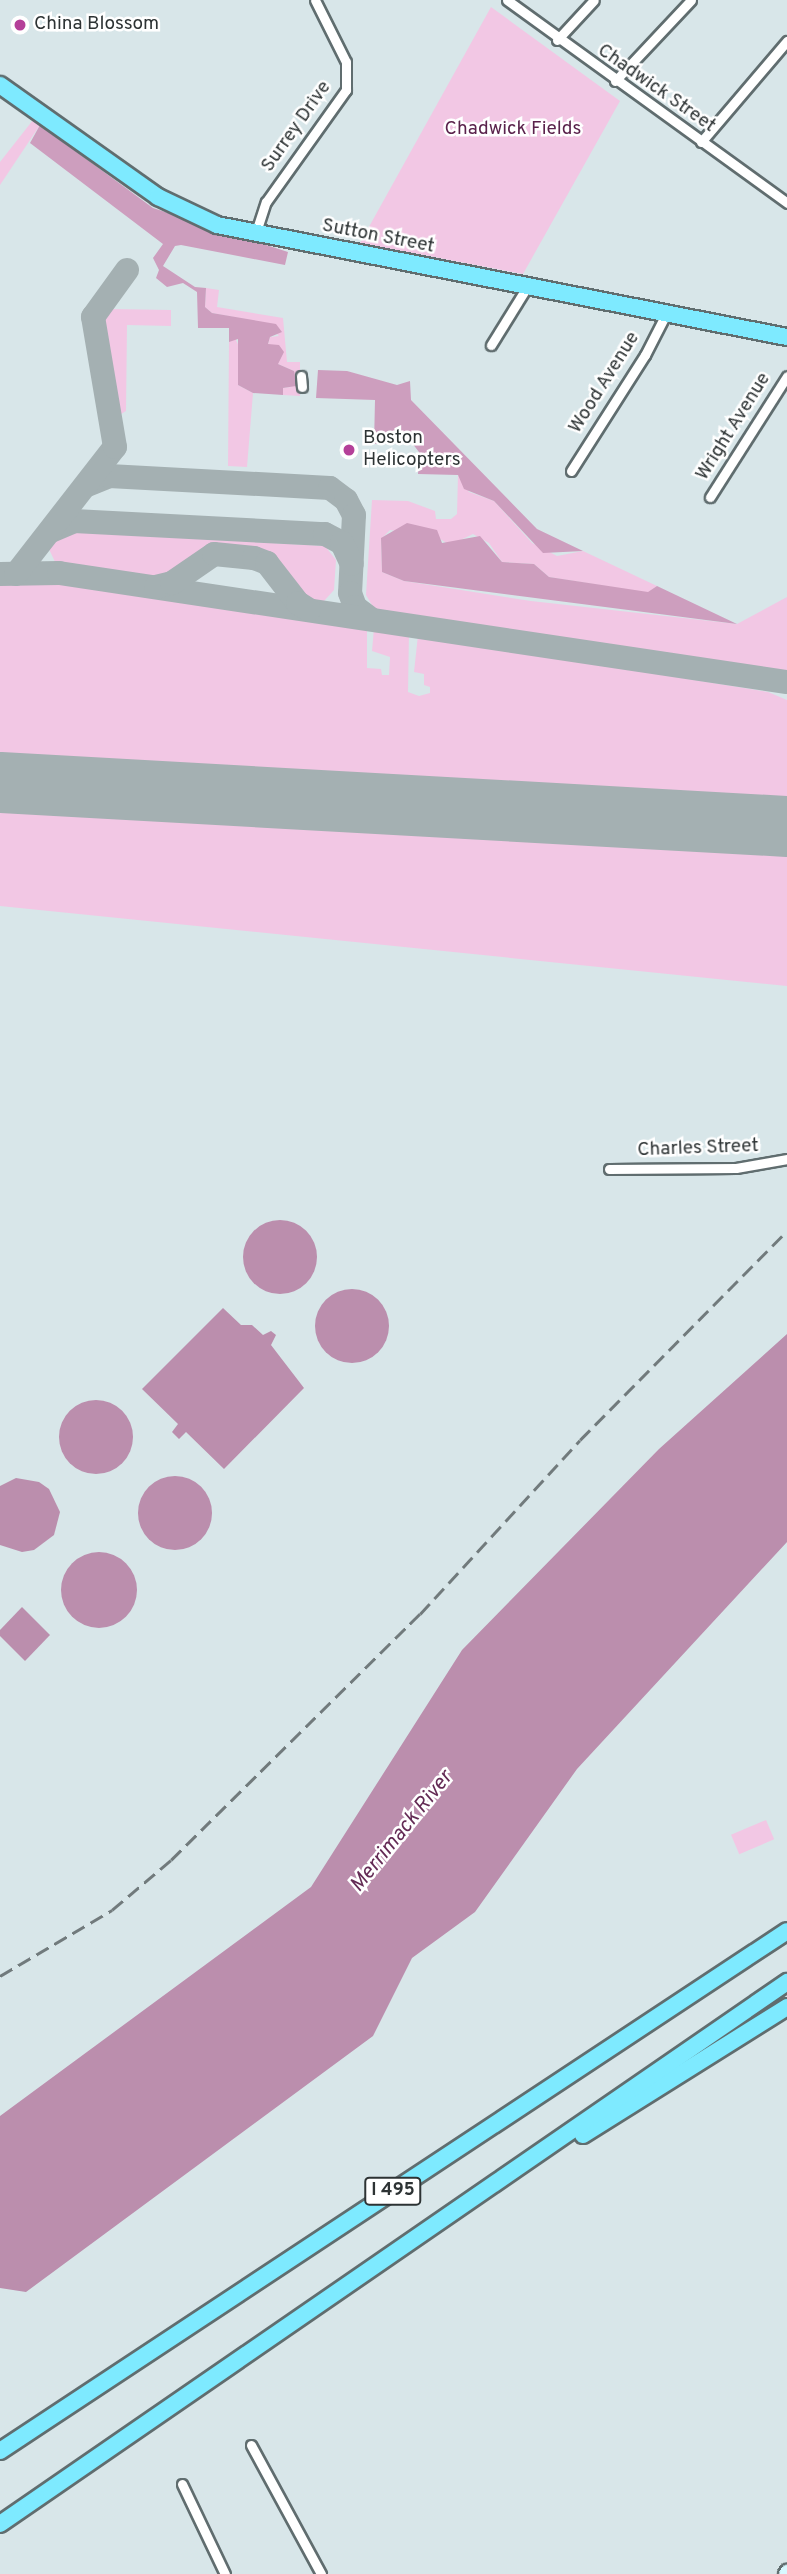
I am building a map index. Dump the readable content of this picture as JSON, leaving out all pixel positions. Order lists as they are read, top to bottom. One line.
{"streets":{"highway":["Sutton Street","I 495"],"street":["Chadwick Street","Surrey Drive","Wood Avenue","Wright Avenue","Charles Street"]},"crossings":[["Surrey Drive","Sutton Street"],["Sutton Street","Wood Avenue"]],"water":["Merrimack River"],"parks":["Chadwick Fields"],"places":["China Blossom","Boston Helicopters"]}
